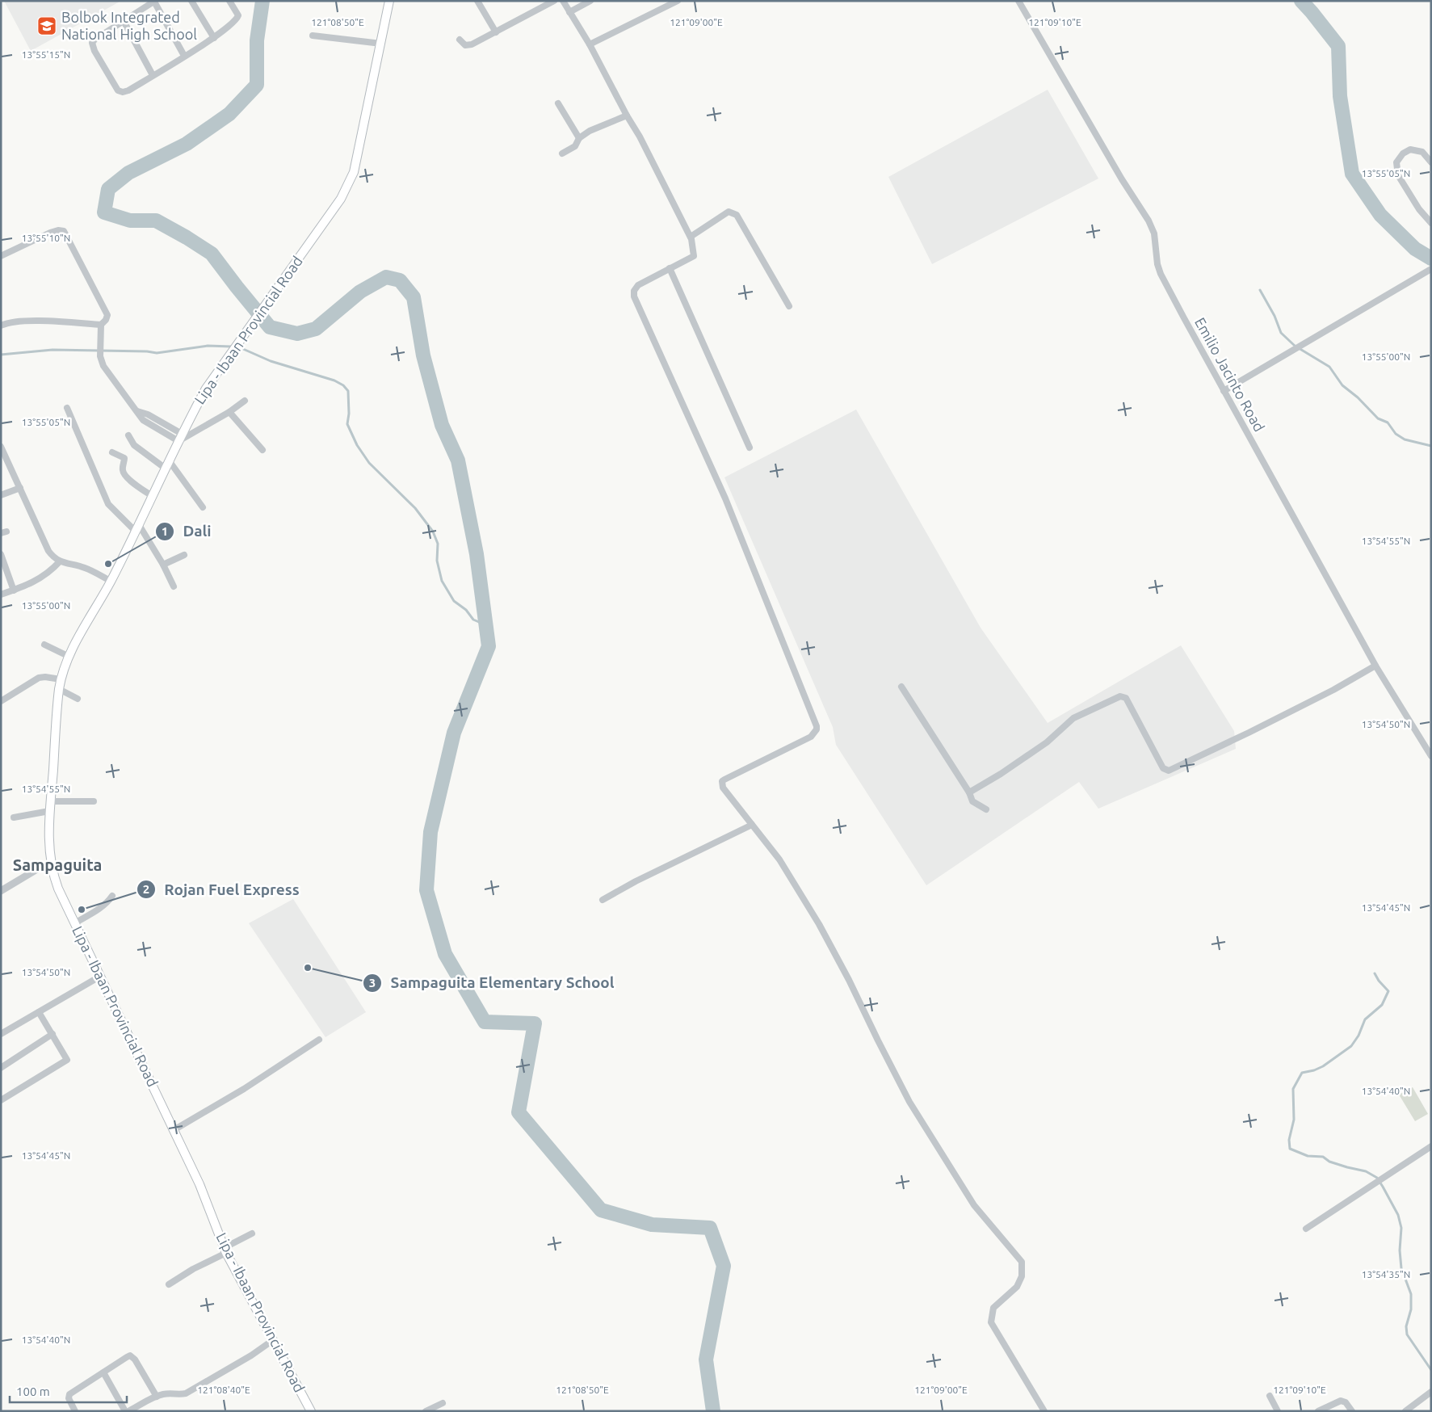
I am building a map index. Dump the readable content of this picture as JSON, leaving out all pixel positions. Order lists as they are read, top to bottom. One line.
{"streets":{"main road":["Lipa - Ibaan Provincial Road"],"street":["Emilio Jacinto Road"]},"districts":["Sampaguita"],"places":{"school or university":["Bolbok Integrated National High School"],"other":["Dali","Rojan Fuel Express","Sampaguita Elementary School"]},"scale_bar":"100 m","coordinates":["121°08'50\"E","121°09'00\"E","121°09'10\"E","13°55'15\"N","13°55'05\"N","13°55'10\"N","13°55'00\"N","13°54'55\"N","13°54'50\"N","13°54'45\"N","13°54'40\"N","13°54'35\"N","121°08'40\"E"]}
